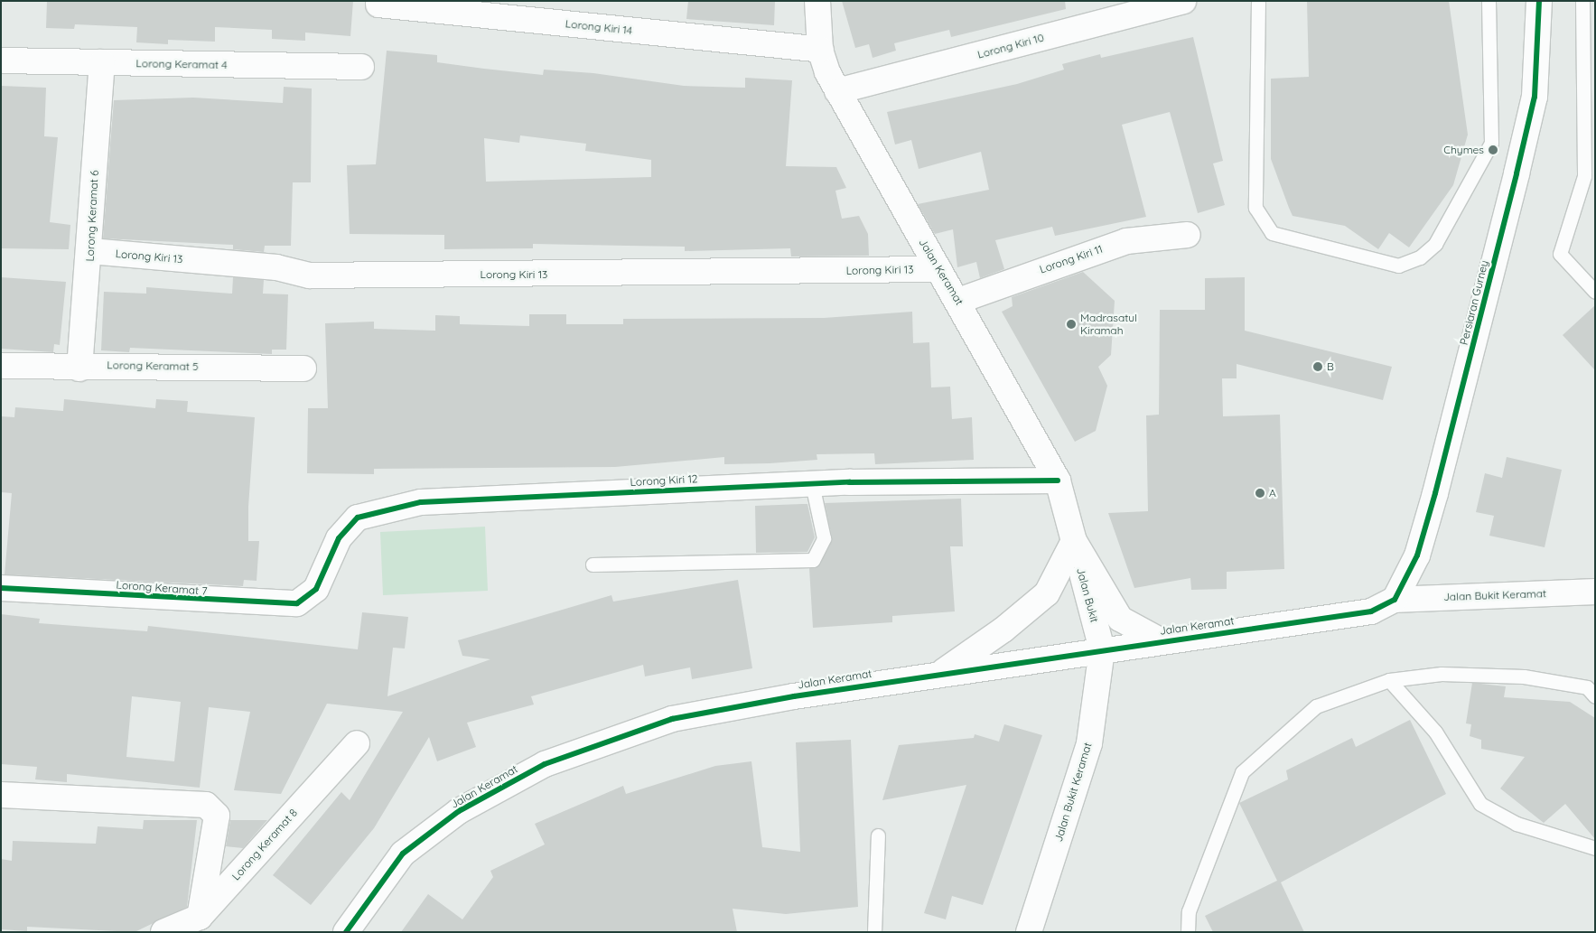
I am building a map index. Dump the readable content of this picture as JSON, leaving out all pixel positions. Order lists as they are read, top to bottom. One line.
{"streets":{"street":["Lorong Kiri 14","Lorong Kiri 10","Lorong Keramat 4","Lorong Keramat 6","Lorong Kiri 13","Lorong Kiri 11","Jalan Keramat","Persiaran Gurney","Lorong Keramat 5","Lorong Kiri 12","Lorong Keramat 7","Jalan Bukit","Jalan Bukit Keramat","Lorong Keramat 8"]},"crossings":[["Lorong Kiri 14","Jalan Keramat"],["Lorong Kiri 10","Jalan Keramat"],["Lorong Keramat 4","Lorong Keramat 6"],["Lorong Keramat 6","Lorong Kiri 13"],["Lorong Keramat 6","Lorong Keramat 5"],["Lorong Kiri 13","Jalan Keramat"],["Lorong Kiri 11","Jalan Keramat"],["Jalan Keramat","Persiaran Gurney"],["Jalan Keramat","Lorong Kiri 12"],["Jalan Keramat","Jalan Bukit"],["Jalan Keramat","Jalan Bukit Keramat"],["Persiaran Gurney","Jalan Bukit Keramat"],["Lorong Kiri 12","Lorong Keramat 7"],["Jalan Bukit","Jalan Bukit Keramat"]],"places":["Chymes","Madrasatul Kiramah","B","A"]}
